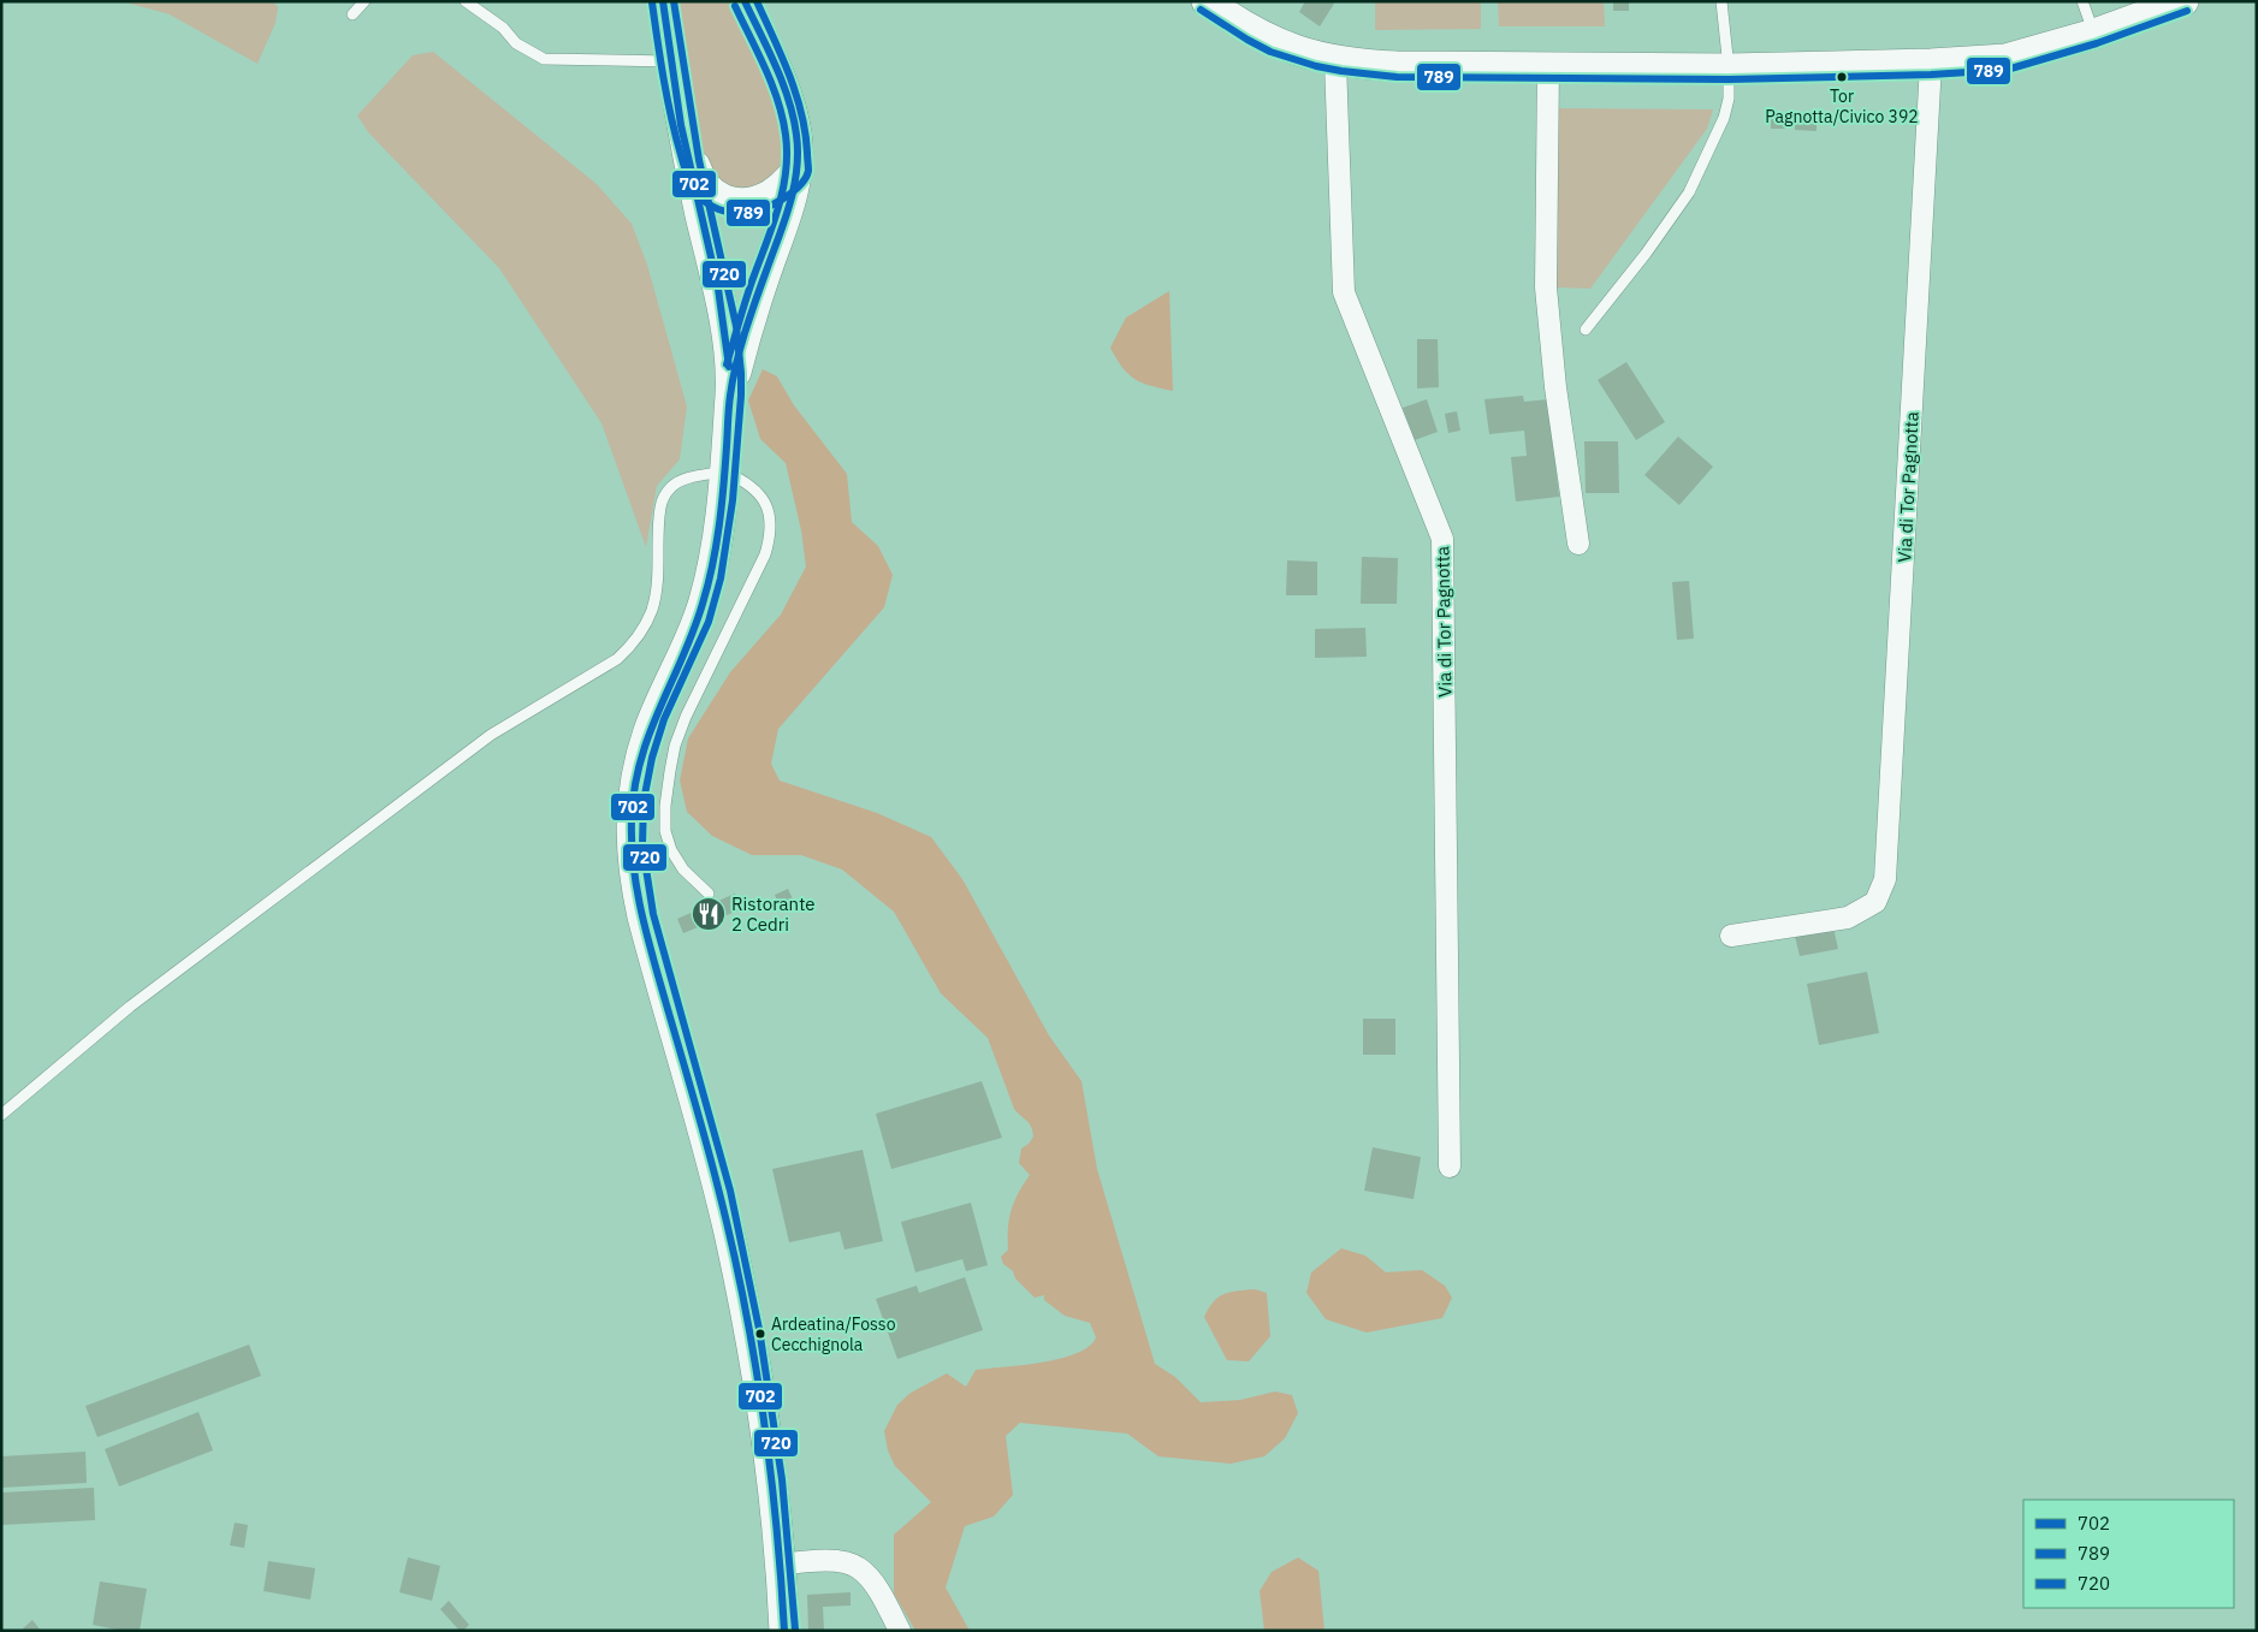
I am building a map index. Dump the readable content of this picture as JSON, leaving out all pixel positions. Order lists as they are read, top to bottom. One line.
{"streets":{"street":["Via di Tor Pagnotta"]},"places":{"other":["Tor Pagnotta/Civico 392","Ardeatina/Fosso Cecchignola"],"restaurant":["Ristorante 2 Cedri"]},"lines":["transit line 702","transit line 789","transit line 720"],"legend":["702","789","720"]}
